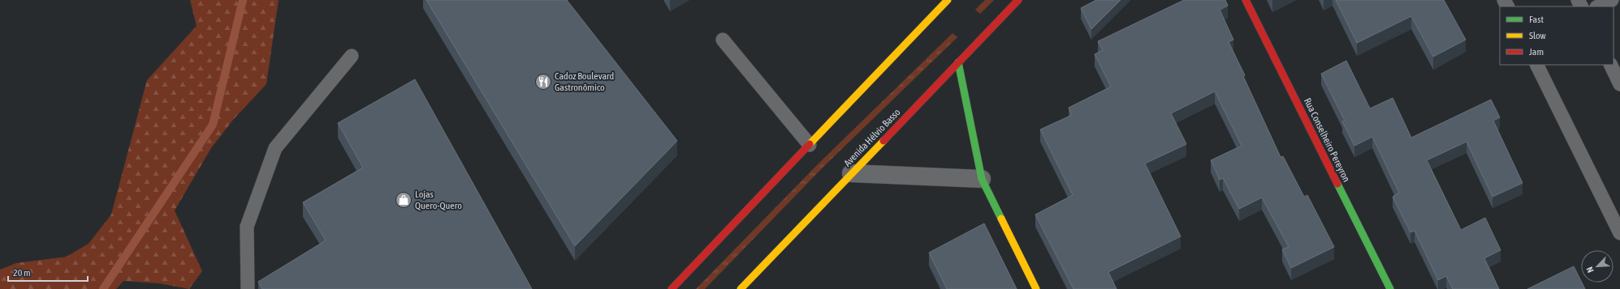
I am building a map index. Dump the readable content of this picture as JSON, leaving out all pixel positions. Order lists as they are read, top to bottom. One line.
{"streets":{"main road":["Avenida Hélvio Basso","Rua Conselheiro Pereyron"]},"places":{"restaurant":["Cadoz Boulevard Gastronômico"],"shop":["Lojas Quero-Quero"]},"legend":["Fast","Slow","Jam"],"scale_bar":"20 m","north":"bottom left"}
